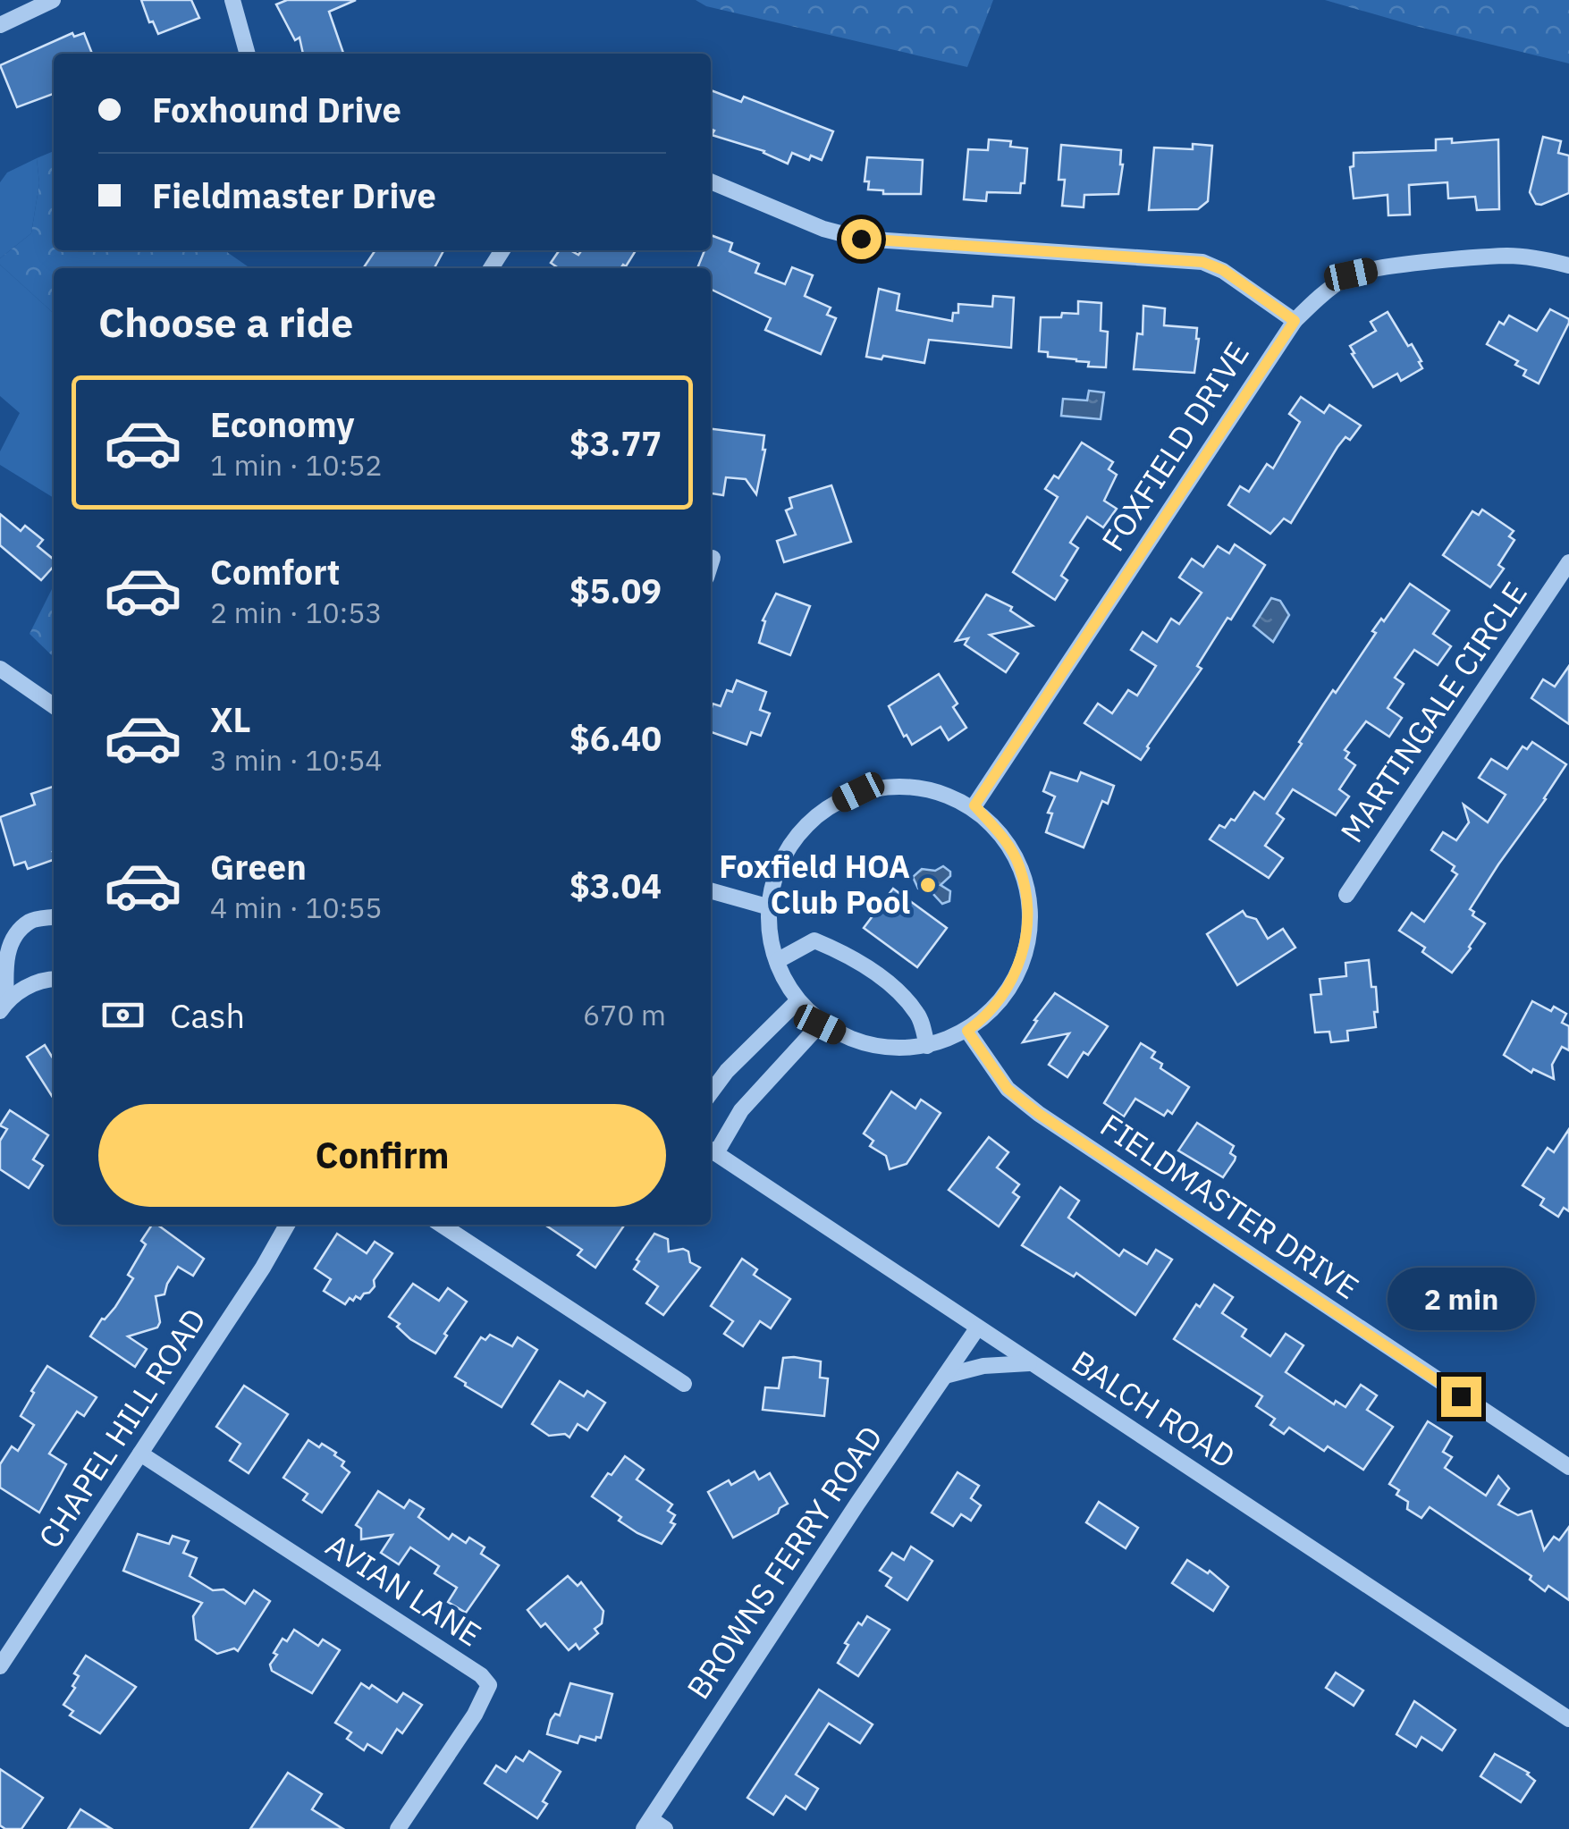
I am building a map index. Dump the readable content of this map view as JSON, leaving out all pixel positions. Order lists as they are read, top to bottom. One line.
{"streets":{"street":["FOXFIELD DRIVE","MARTINGALE CIRCLE","FIELDMASTER DRIVE","BALCH ROAD","CHAPEL HILL ROAD","BROWNS FERRY ROAD","AVIAN LANE"]},"crossings":[["BALCH ROAD","BROWNS FERRY ROAD"],["CHAPEL HILL ROAD","AVIAN LANE"]],"places":["Foxfield HOA Club Pool"],"page":{"banner":["Foxhound Drive","Fieldmaster Drive"],"heading":"Choose a ride","list":[{"name":"Economy","note":"1 min · 10:52","value":"$3.77"},{"name":"Comfort","note":"2 min · 10:53","value":"$5.09"},{"name":"XL","note":"3 min · 10:54","value":"$6.40"},{"name":"Green","note":"4 min · 10:55","value":"$3.04"}],"pay":["Cash","670 m"],"buttons":"Confirm","bubble":"2 min"}}
